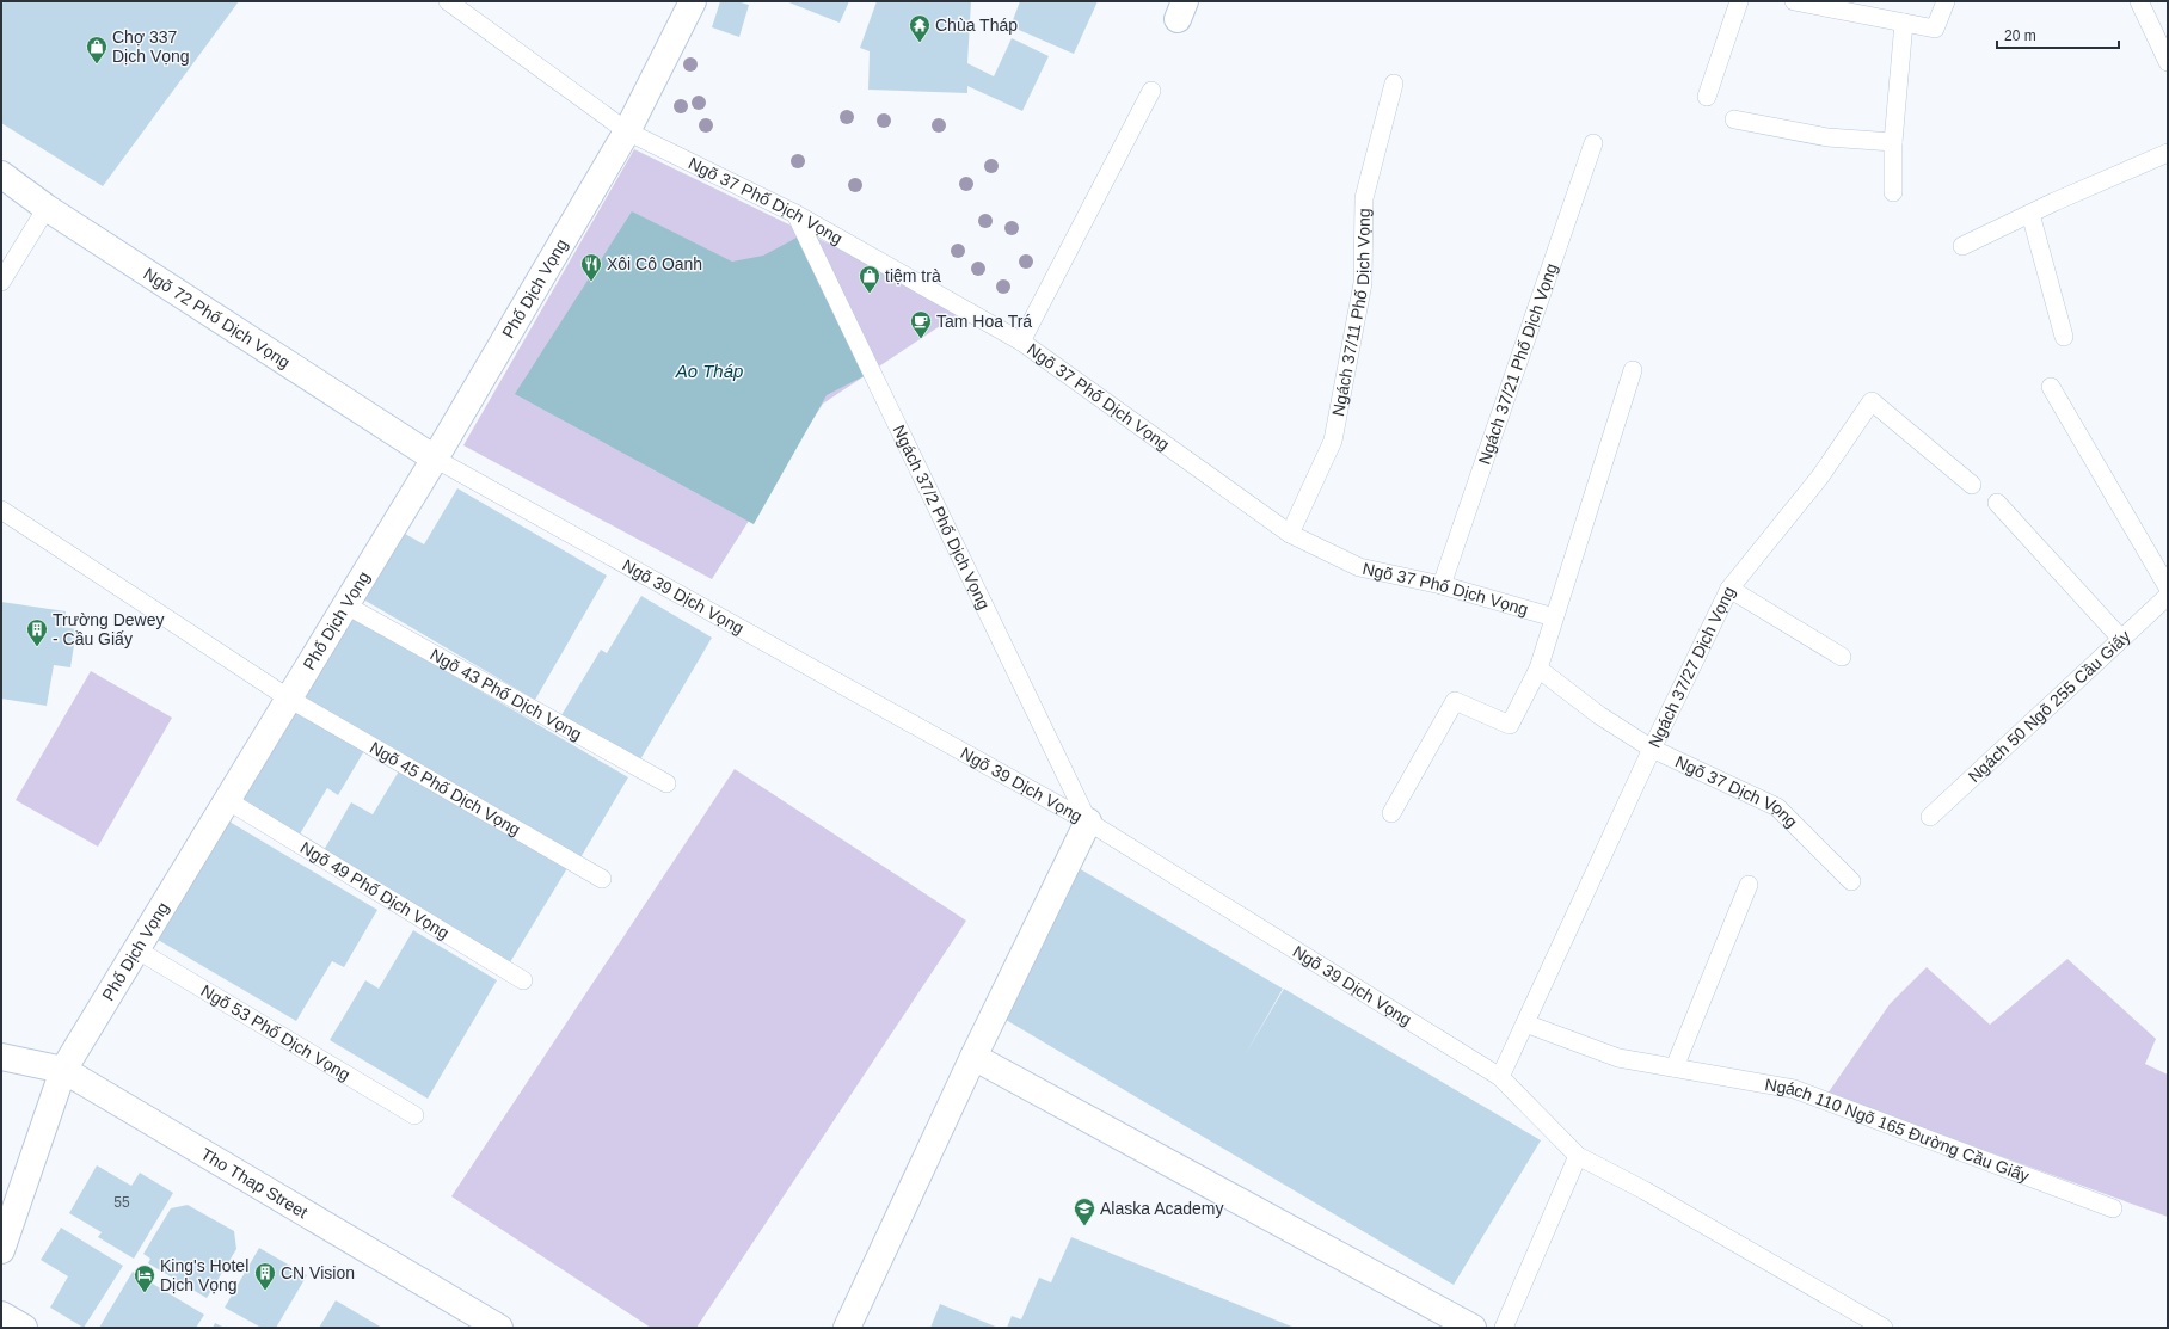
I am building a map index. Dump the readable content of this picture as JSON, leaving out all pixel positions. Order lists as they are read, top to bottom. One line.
{"streets":{"street":["Phố Dịch Vọng","Ngõ 72 Phố Dịch Vọng","Tho Thap Street"],"lane":["Ngõ 37 Phố Dịch Vọng","Ngách 37/11 Phố Dịch Vọng","Ngách 37/21 Phố Dịch Vọng","Ngách 37/2 Phố Dịch Vọng","Ngõ 39 Dịch Vọng","Ngách 37/27 Dịch Vọng","Ngõ 43 Phố Dịch Vọng","Ngách 50 Ngõ 255 Cầu Giấy","Ngõ 45 Phố Dịch Vọng","Ngõ 37 Dịch Vọng","Ngõ 49 Phố Dịch Vọng","Ngõ 53 Phố Dịch Vọng","Ngách 110 Ngõ 165 Đường Cầu Giấy"]},"crossings":[["Ngõ 37 Phố Dịch Vọng","Phố Dịch Vọng"],["Ngõ 37 Phố Dịch Vọng","Ngách 37/11 Phố Dịch Vọng"],["Ngõ 37 Phố Dịch Vọng","Ngách 37/21 Phố Dịch Vọng"],["Ngõ 37 Phố Dịch Vọng","Ngách 37/2 Phố Dịch Vọng"],["Phố Dịch Vọng","Ngõ 72 Phố Dịch Vọng"],["Phố Dịch Vọng","Ngõ 39 Dịch Vọng"],["Phố Dịch Vọng","Ngõ 43 Phố Dịch Vọng"],["Phố Dịch Vọng","Ngõ 45 Phố Dịch Vọng"],["Phố Dịch Vọng","Ngõ 49 Phố Dịch Vọng"],["Phố Dịch Vọng","Ngõ 53 Phố Dịch Vọng"],["Phố Dịch Vọng","Tho Thap Street"],["Ngõ 72 Phố Dịch Vọng","Ngõ 39 Dịch Vọng"],["Ngách 37/2 Phố Dịch Vọng","Ngõ 39 Dịch Vọng"],["Ngõ 39 Dịch Vọng","Ngách 37/27 Dịch Vọng"],["Ngách 37/27 Dịch Vọng","Ngõ 37 Dịch Vọng"],["Ngách 37/27 Dịch Vọng","Ngách 110 Ngõ 165 Đường Cầu Giấy"]],"water":["Ao Tháp"],"places":{"temple":["Chùa Tháp"],"shop":["Chợ 337 Dịch Vọng","tiệm trà"],"restaurant":["Xôi Cô Oanh"],"cafe":["Tam Hoa Trá"],"building":["Trường Dewey - Cầu Giấy","CN Vision"],"school or university":["Alaska Academy"],"hotel":["King's Hotel Dịch Vọng"]},"house_numbers":["55"],"scale_bar":"20 m"}
